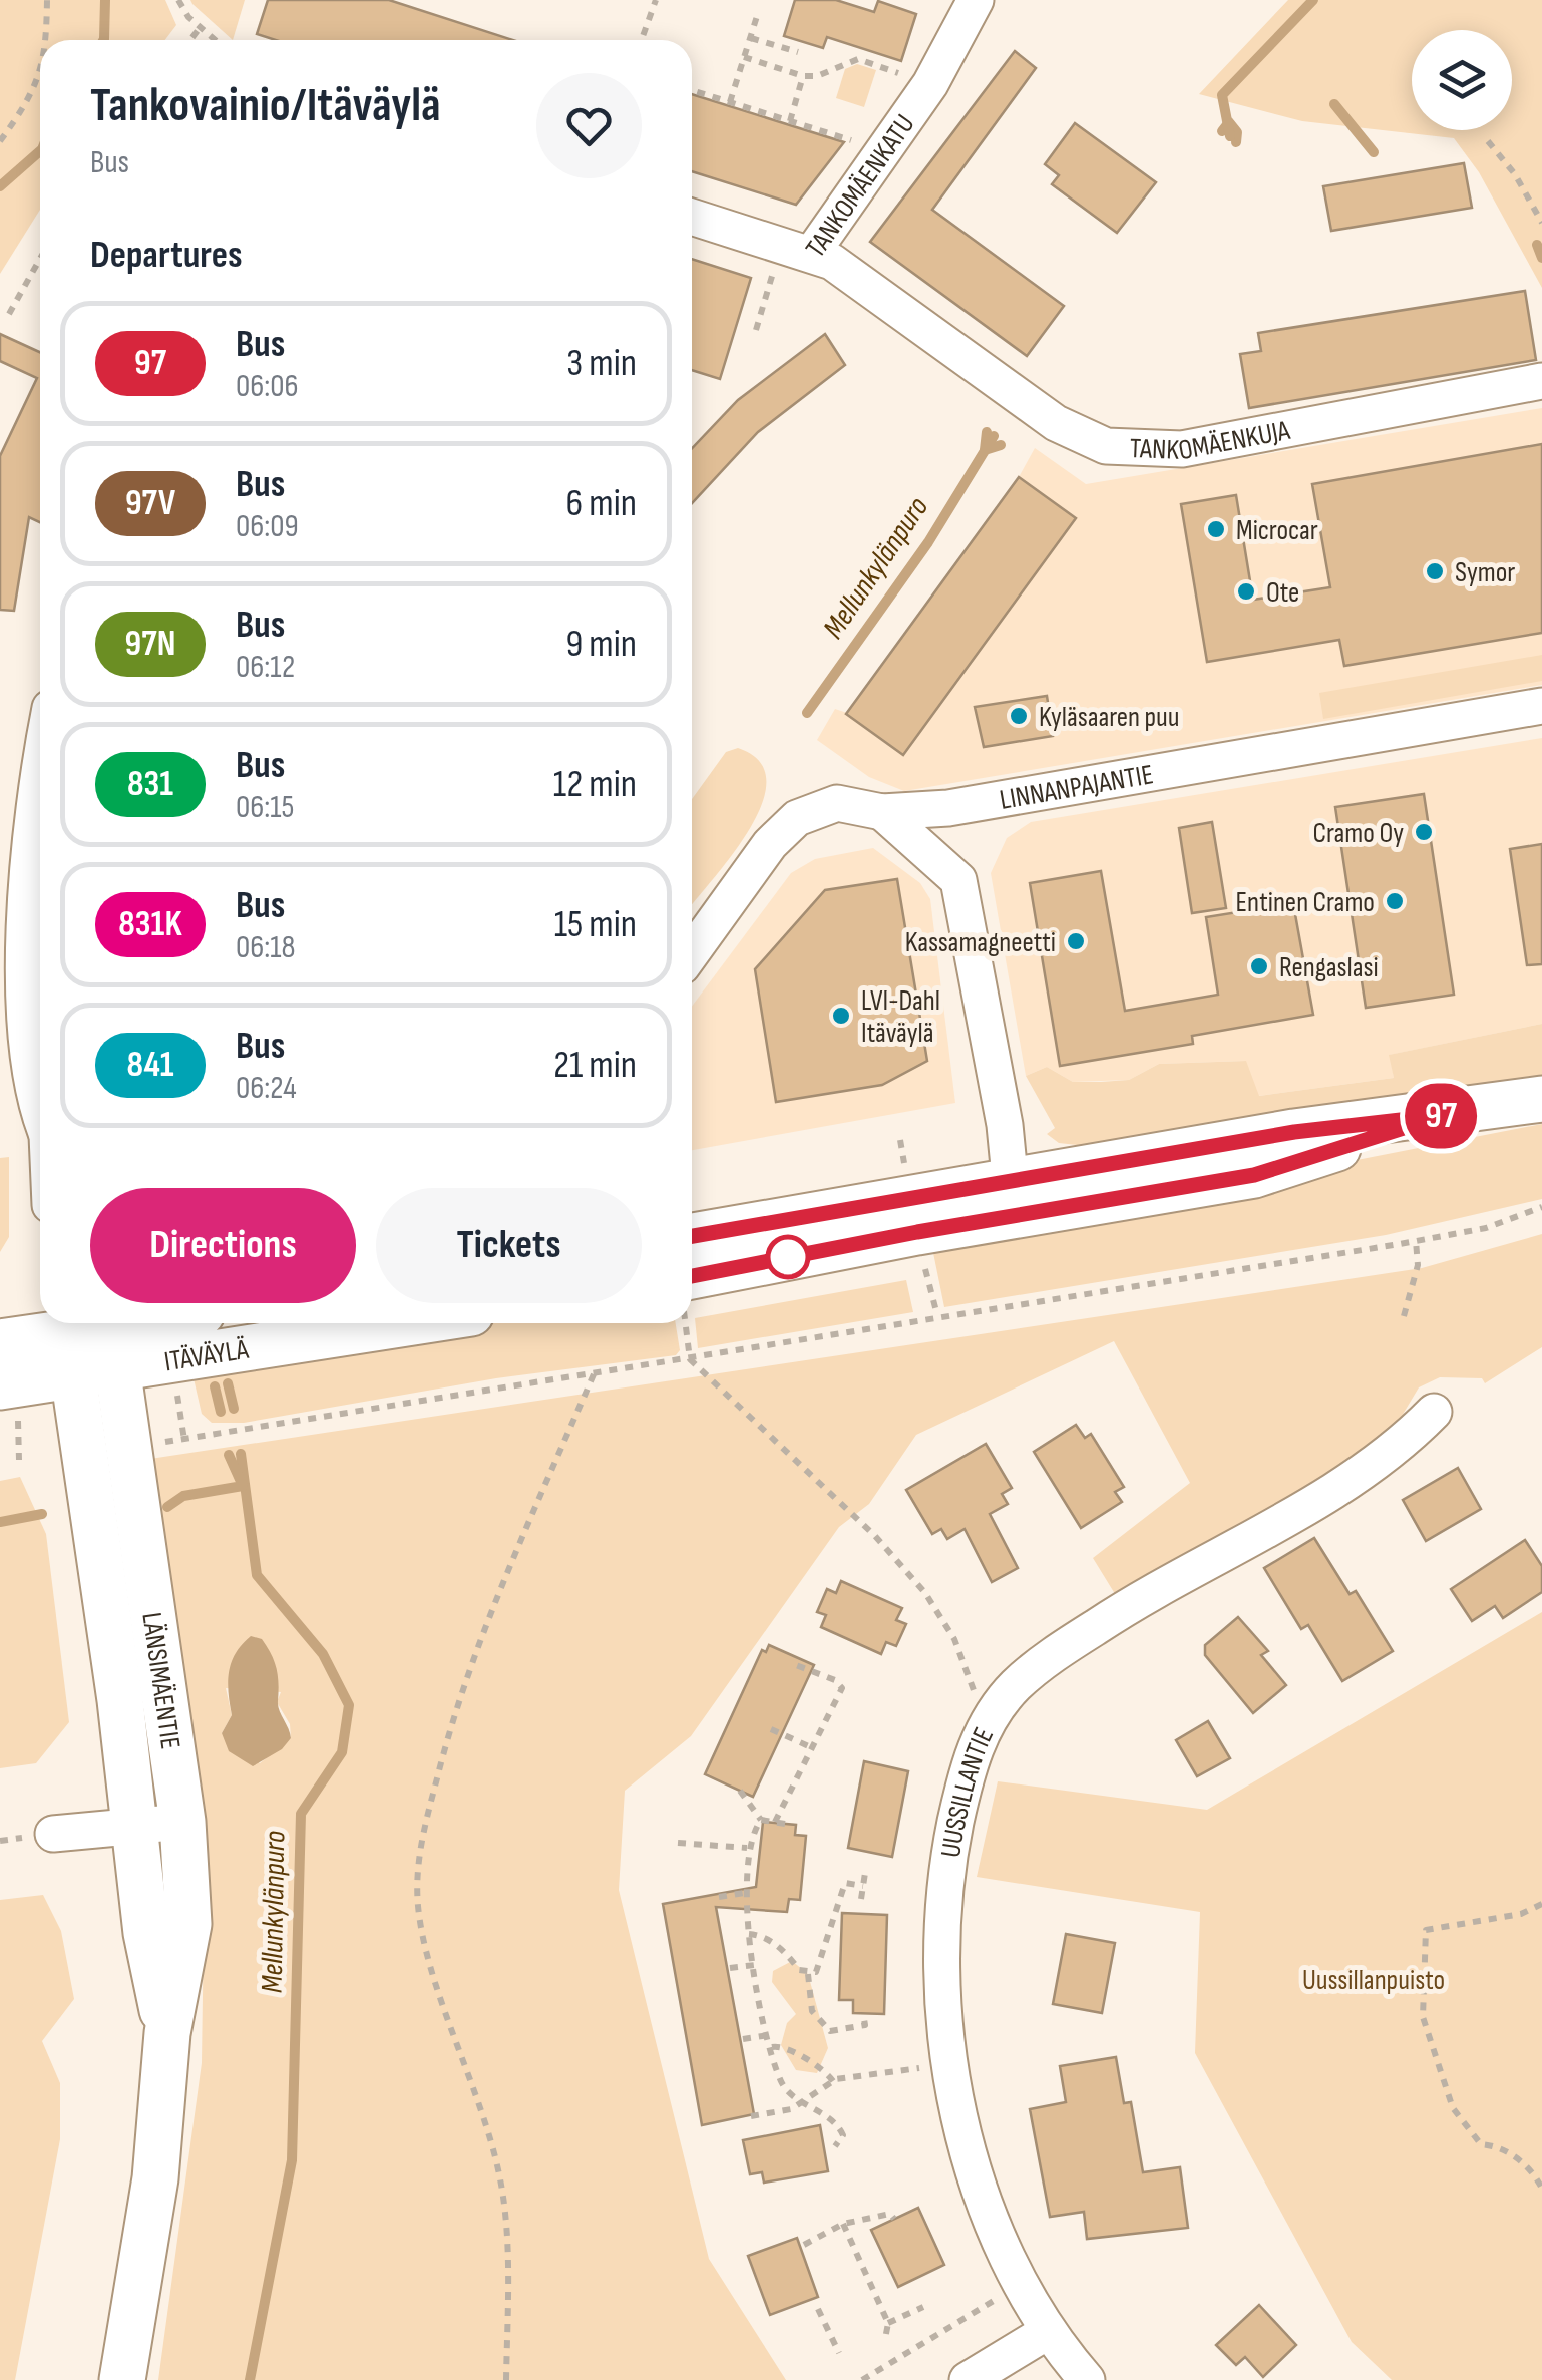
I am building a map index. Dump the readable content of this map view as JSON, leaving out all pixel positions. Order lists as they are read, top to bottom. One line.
{"streets":{"main road":["ITÄVÄYLÄ","LÄNSIMÄENTIE"],"street":["TANKOMÄENKATU","TANKOMÄENKUJA","LINNANPAJANTIE","UUSSILLANTIE"]},"crossings":[["TANKOMÄENKATU","TANKOMÄENKUJA"],["ITÄVÄYLÄ","LÄNSIMÄENTIE"]],"water":["Mellunkylänpuro"],"parks":["Uussillanpuisto"],"places":["Microcar","Symor","Ote","Kyläsaaren puu","Cramo Oy","Entinen Cramo","Kassamagneetti","Rengaslasi","LVI-Dahl Itäväylä"],"lines":["bus line 97"],"page":{"on_map":"97","heading":[["Tankovainio/Itäväylä","Bus"],"Departures"],"list":[{"mark":"97","name":"Bus","note":"06:06","value":"3 min"},{"mark":"97V","name":"Bus","note":"06:09","value":"6 min"},{"mark":"97N","name":"Bus","note":"06:12","value":"9 min"},{"mark":"831","name":"Bus","note":"06:15","value":"12 min"},{"mark":"831K","name":"Bus","note":"06:18","value":"15 min"},{"mark":"841","name":"Bus","note":"06:24","value":"21 min"}],"buttons":["Directions","Tickets"]}}
